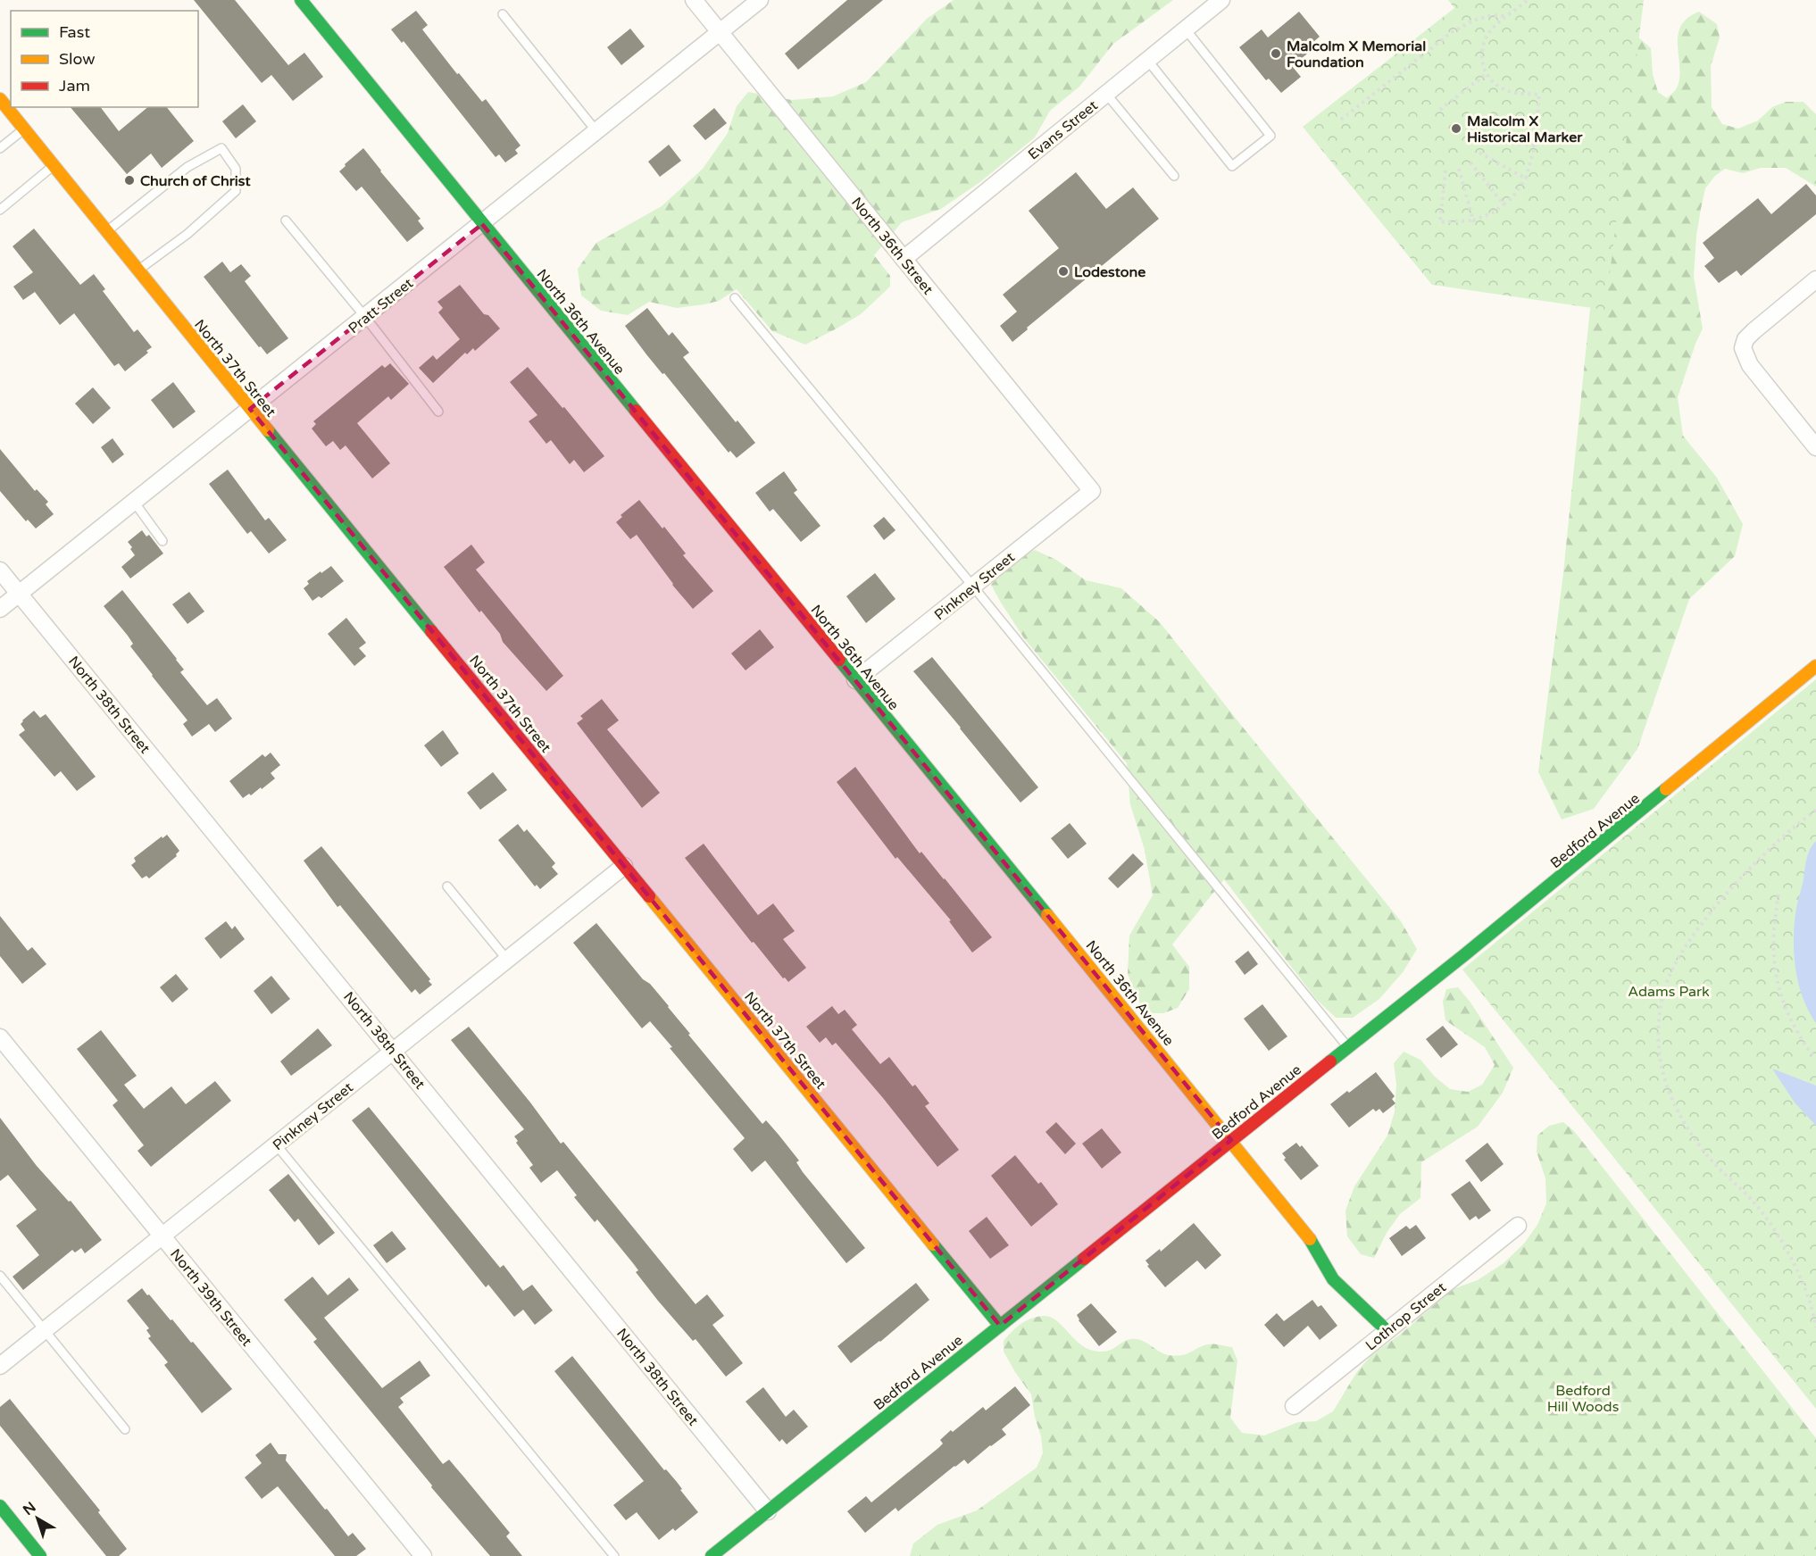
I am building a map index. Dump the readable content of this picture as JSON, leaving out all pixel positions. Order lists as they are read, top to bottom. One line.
{"streets":{"street":["Evans Street","North 36th Street","Pratt Street","North 36th Avenue","North 37th Street","Pinkney Street","North 38th Street","Bedford Avenue","North 39th Street","Lothrop Street"]},"crossings":[["Evans Street","North 36th Street"],["North 36th Street","Pratt Street"],["North 36th Street","Pinkney Street"],["Pratt Street","North 36th Avenue"],["Pratt Street","North 37th Street"],["Pratt Street","North 38th Street"],["North 36th Avenue","Pinkney Street"],["North 36th Avenue","Bedford Avenue"],["North 36th Avenue","Lothrop Street"],["North 37th Street","Pinkney Street"],["North 37th Street","Bedford Avenue"],["Pinkney Street","North 38th Street"],["Pinkney Street","North 39th Street"],["North 38th Street","Bedford Avenue"]],"parks":["Adams Park","Bedford Hill Woods"],"places":["Malcolm X Memorial Foundation","Malcolm X Historical Marker","Church of Christ","Lodestone"],"legend":["Fast","Slow","Jam"],"north":"top left"}
